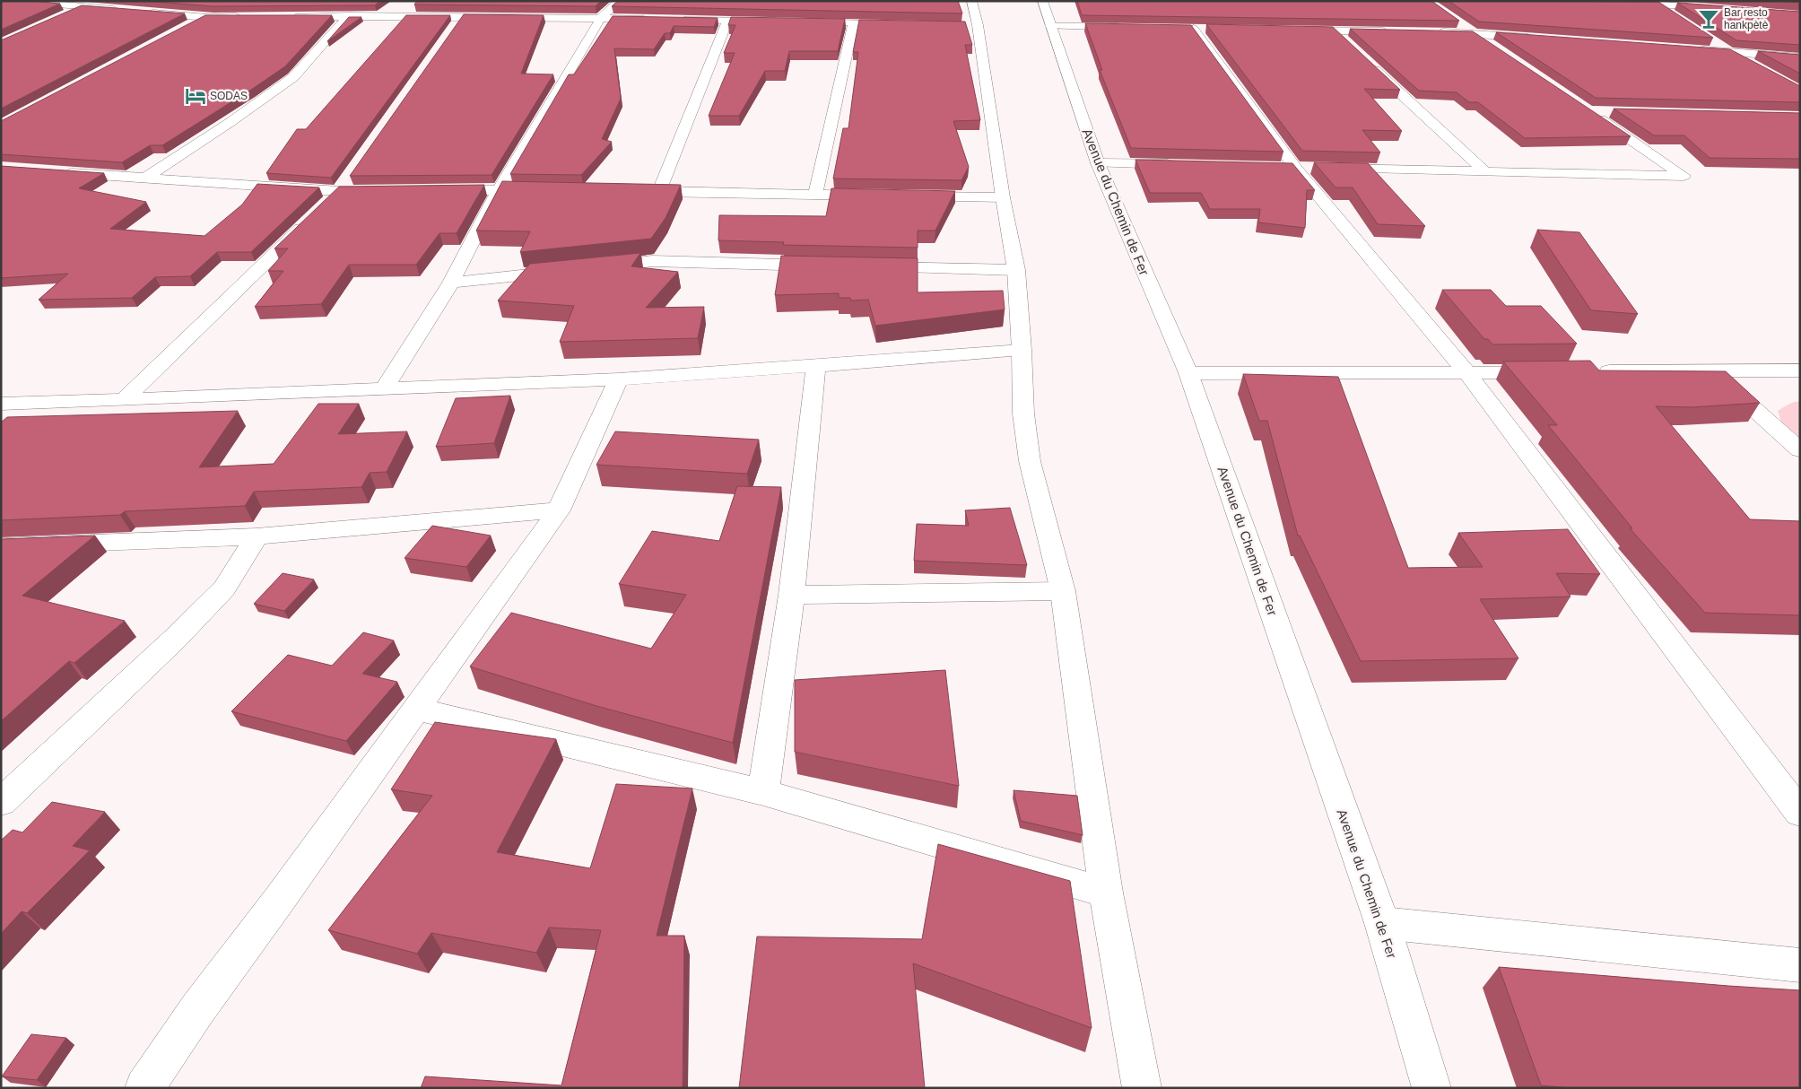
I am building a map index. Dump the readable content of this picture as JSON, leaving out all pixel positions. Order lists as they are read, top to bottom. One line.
{"streets":{"street":["Avenue du Chemin de Fer"]},"places":{"bar":["Bar resto hankpètè"],"hotel":["SODAS"]}}
